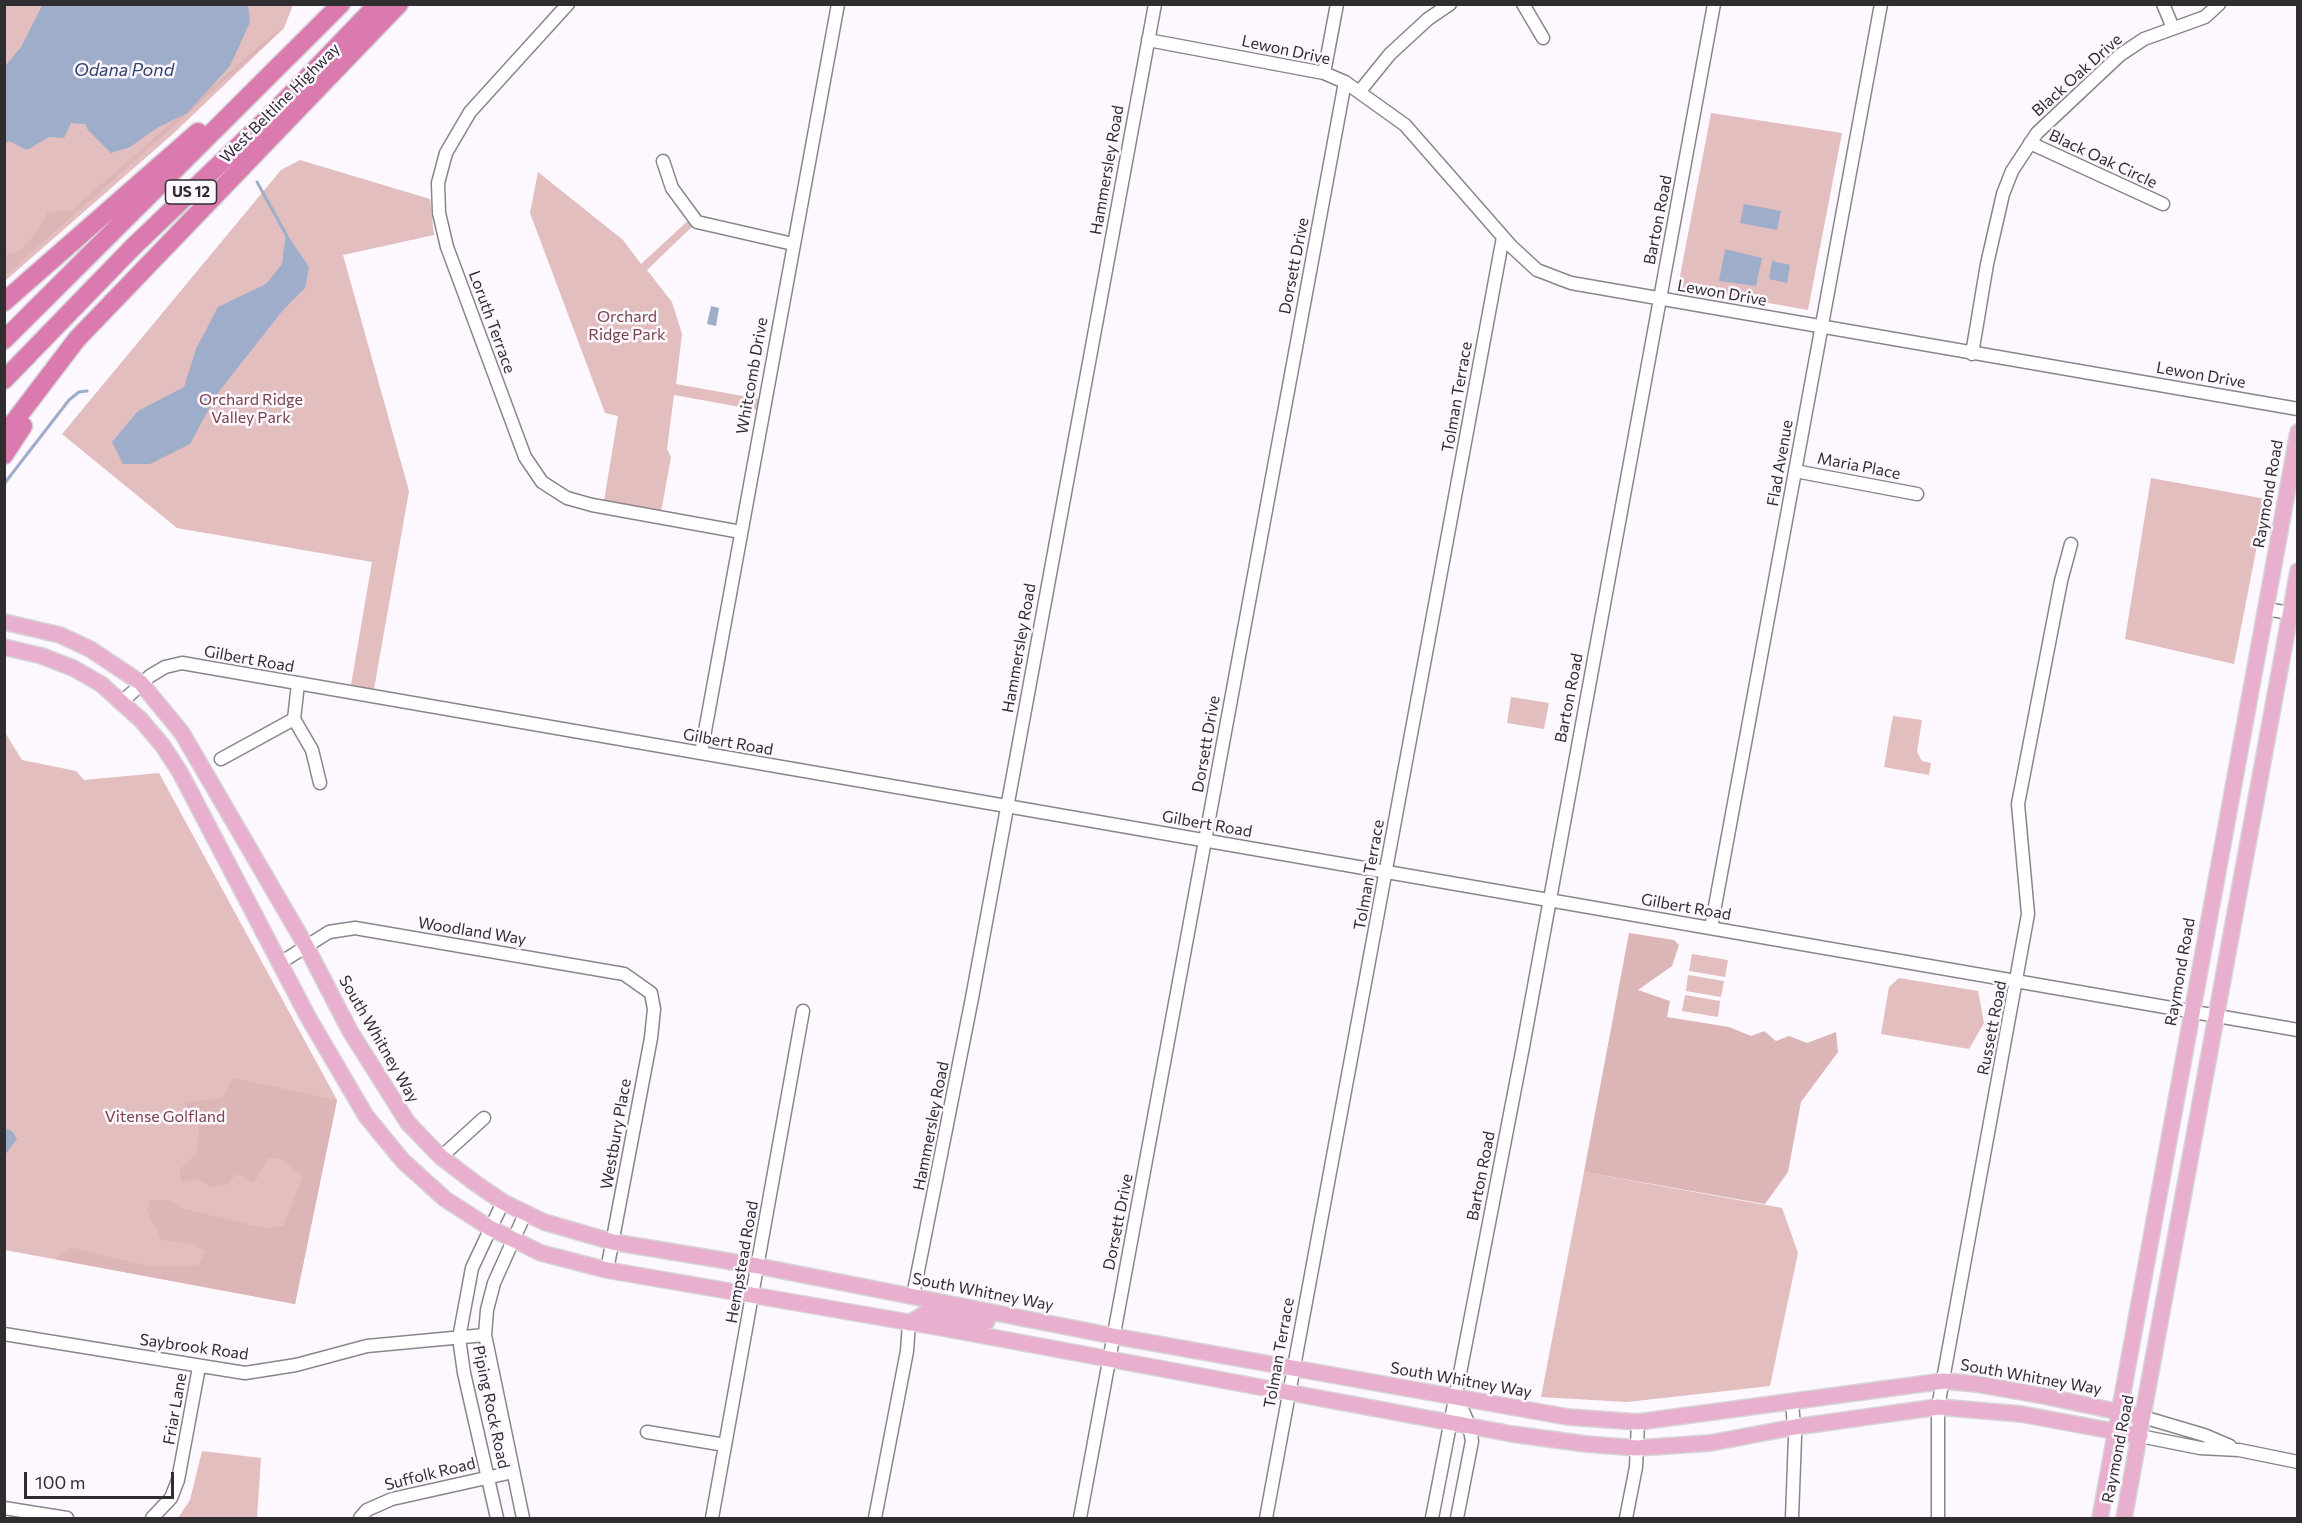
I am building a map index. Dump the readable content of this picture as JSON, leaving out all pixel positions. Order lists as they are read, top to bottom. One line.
{"streets":{"highway":["West Beltline Highway","US 12"],"main road":["Raymond Road","South Whitney Way"],"street":["Lewon Drive","Black Oak Drive","Black Oak Circle","Hammersley Road","Barton Road","Dorsett Drive","Loruth Terrace","Whitcomb Drive","Tolman Terrace","Flad Avenue","Maria Place","Gilbert Road","Woodland Way","Russett Road","Westbury Place","Hempstead Road","Saybrook Road","Piping Rock Road","Friar Lane","Suffolk Road"]},"crossings":[["Lewon Drive","Black Oak Drive"],["Lewon Drive","Hammersley Road"],["Lewon Drive","Barton Road"],["Lewon Drive","Dorsett Drive"],["Lewon Drive","Tolman Terrace"],["Lewon Drive","Flad Avenue"],["Black Oak Drive","Black Oak Circle"],["Hammersley Road","Gilbert Road"],["Hammersley Road","South Whitney Way"],["Barton Road","Gilbert Road"],["Barton Road","South Whitney Way"],["Dorsett Drive","Gilbert Road"],["Dorsett Drive","South Whitney Way"],["Loruth Terrace","Whitcomb Drive"],["Whitcomb Drive","Gilbert Road"],["Tolman Terrace","Gilbert Road"],["Tolman Terrace","South Whitney Way"],["Flad Avenue","Maria Place"],["Flad Avenue","Gilbert Road"],["Raymond Road","Gilbert Road"],["Raymond Road","South Whitney Way"],["Gilbert Road","Russett Road"],["Gilbert Road","South Whitney Way"],["Woodland Way","South Whitney Way"],["Woodland Way","Westbury Place"],["Russett Road","South Whitney Way"],["South Whitney Way","Westbury Place"],["South Whitney Way","Hempstead Road"],["South Whitney Way","Piping Rock Road"],["Saybrook Road","Piping Rock Road"],["Saybrook Road","Friar Lane"],["Piping Rock Road","Suffolk Road"]],"water":["Odana Pond"],"parks":["Orchard Ridge Park","Orchard Ridge Valley Park","Vitense Golfland"],"scale_bar":"100 m"}
